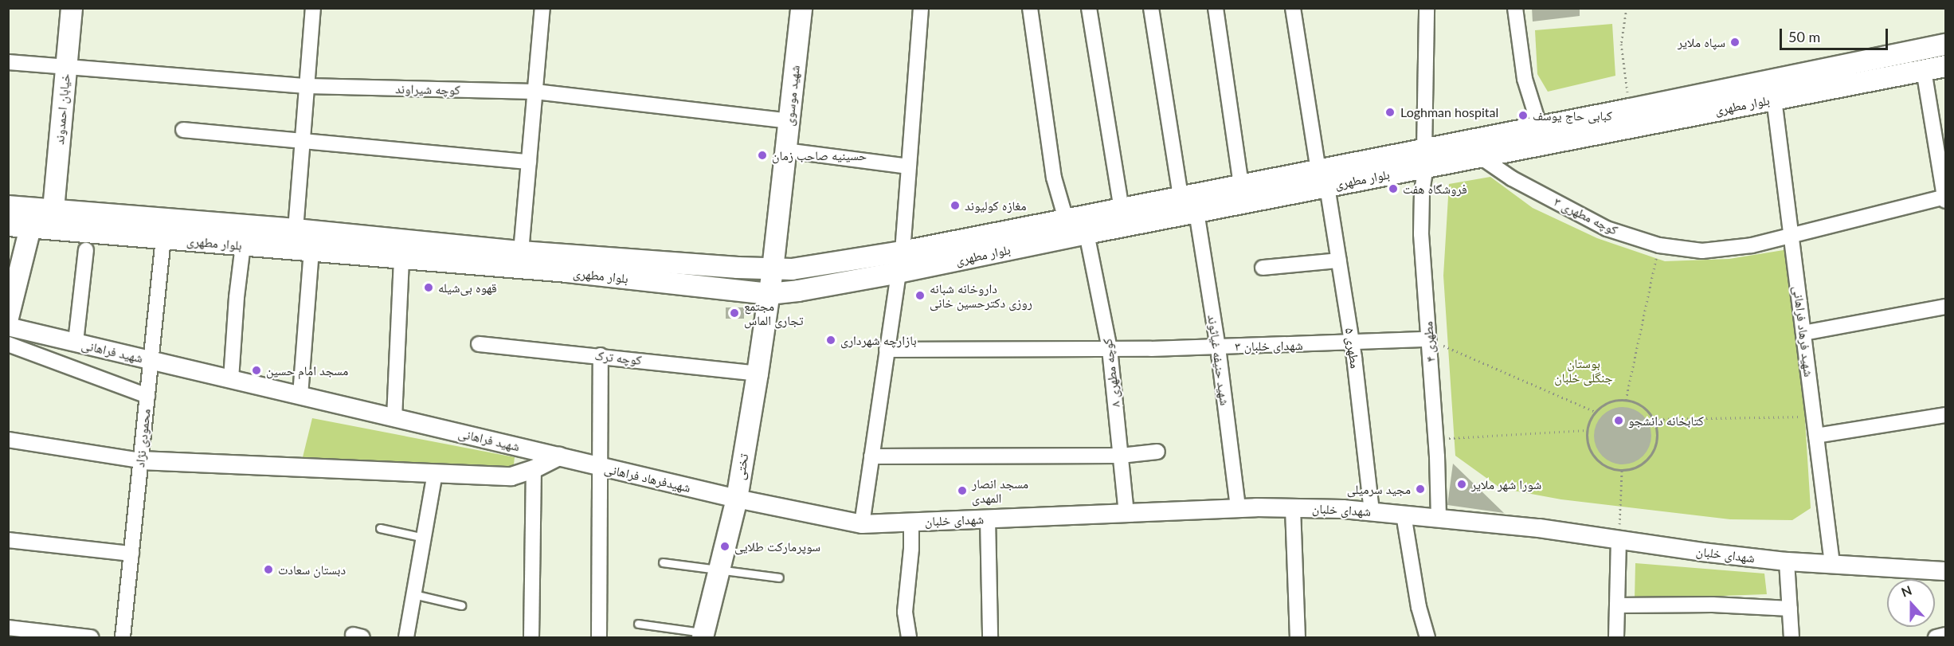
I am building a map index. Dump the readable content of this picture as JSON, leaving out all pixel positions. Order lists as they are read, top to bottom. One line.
{"streets":{"main road":["شهید موسوی","بلوار مطهری","خیابان احمدوند","تختی"],"street":["کوچه شیراوند","کوچه مطهری ۳","شهید فرهاد فراهانی","مطهری ۴","شهدای خلبان ۳","مطهری ۵","شهید فراهانی","کوچه ترک","شهید حنیفه غیاثوند","کوچه مطهری ۸","محمودی نژاد","شهیدفرهاد فراهانی","شهدای خلبان"]},"crossings":[["کوچه شیراوند","شهید موسوی"],["کوچه شیراوند","خیابان احمدوند"],["شهید موسوی","بلوار مطهری"],["شهید موسوی","تختی"],["بلوار مطهری","خیابان احمدوند"],["بلوار مطهری","کوچه مطهری ۳"],["بلوار مطهری","شهید فرهاد فراهانی"],["بلوار مطهری","مطهری ۴"],["بلوار مطهری","مطهری ۵"],["بلوار مطهری","شهید حنیفه غیاثوند"],["بلوار مطهری","کوچه مطهری ۸"],["بلوار مطهری","محمودی نژاد"],["بلوار مطهری","تختی"],["کوچه مطهری ۳","شهید فرهاد فراهانی"],["شهید فرهاد فراهانی","شهدای خلبان"],["مطهری ۴","شهدای خلبان ۳"],["مطهری ۴","شهدای خلبان"],["شهدای خلبان ۳","مطهری ۵"],["شهدای خلبان ۳","شهید حنیفه غیاثوند"],["شهدای خلبان ۳","کوچه مطهری ۸"],["مطهری ۵","شهدای خلبان"],["شهید فراهانی","محمودی نژاد"],["شهید فراهانی","شهیدفرهاد فراهانی"],["کوچه ترک","تختی"],["شهید حنیفه غیاثوند","شهدای خلبان"],["کوچه مطهری ۸","شهدای خلبان"],["تختی","شهیدفرهاد فراهانی"],["تختی","شهدای خلبان"],["شهیدفرهاد فراهانی","شهدای خلبان"]],"parks":["بوستان جنگلی خلبان"],"places":["سپاه ملایر","Loghman hospital","کبابی حاج یوسف","حسینیه صاحب زمان","فروشگاه هفت","مغازه کولیوند","قهوه بی‌شیله","داروخانه شبانه روزی دکترحسین خانی","مجتمع تجاری الماس","بازارچه شهرداری","مسجد امام حسین","کتابخانه دانشجو","شورا شهر ملایر","مجید سرمیلی","مسجد انصار المهدی","سوپرمارکت طلایی","دبستان سعادت"],"scale_bar":"50 m","north":"top"}
